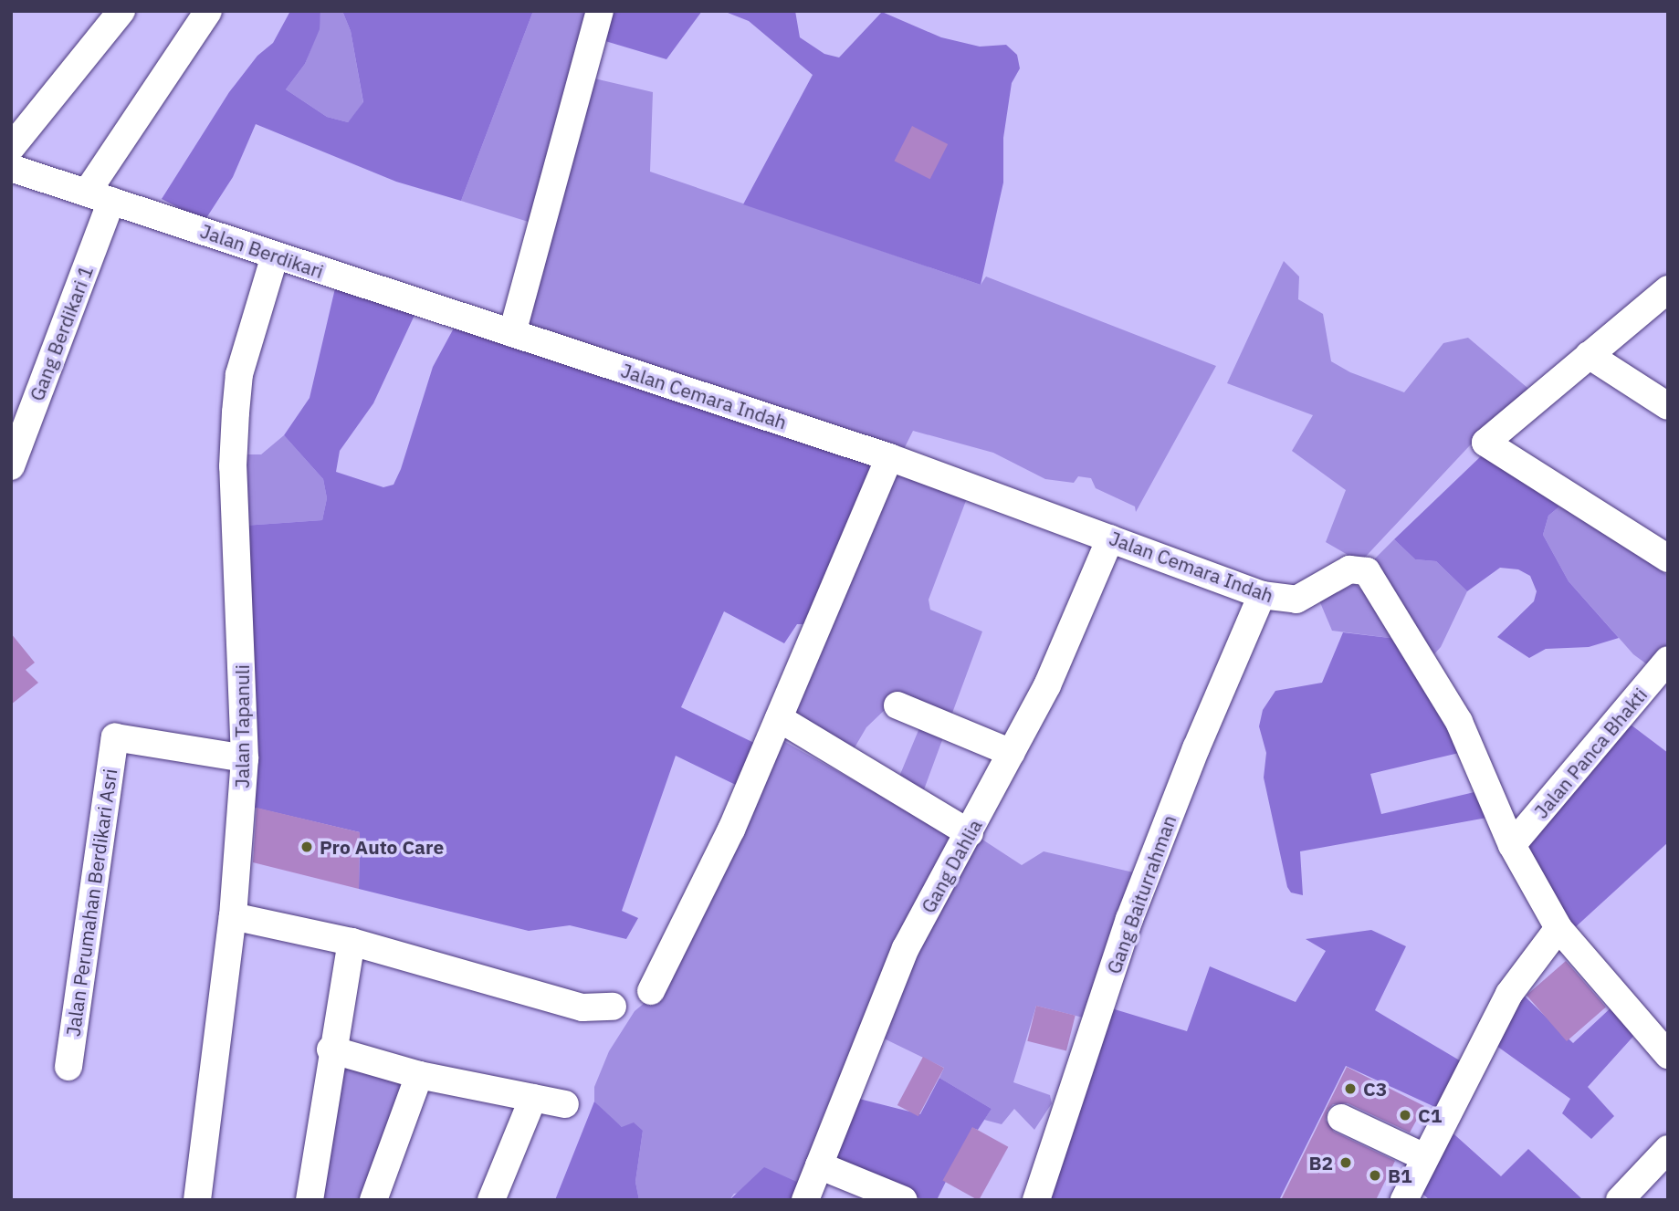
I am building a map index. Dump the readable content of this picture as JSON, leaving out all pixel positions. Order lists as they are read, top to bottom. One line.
{"streets":{"street":["Jalan Berdikari","Gang Berdikari 1","Jalan Cemara Indah","Jalan Tapanuli","Jalan Panca Bhakti","Gang Dahlia","Gang Baiturrahman","Jalan Perumahan Berdikari Asri"]},"crossings":[["Jalan Berdikari","Gang Berdikari 1"],["Jalan Berdikari","Jalan Cemara Indah"],["Jalan Berdikari","Jalan Tapanuli"],["Jalan Cemara Indah","Jalan Panca Bhakti"],["Jalan Cemara Indah","Gang Dahlia"],["Jalan Cemara Indah","Gang Baiturrahman"],["Jalan Tapanuli","Jalan Perumahan Berdikari Asri"]],"places":["Pro Auto Care","C3","C1","B2","B1"]}
